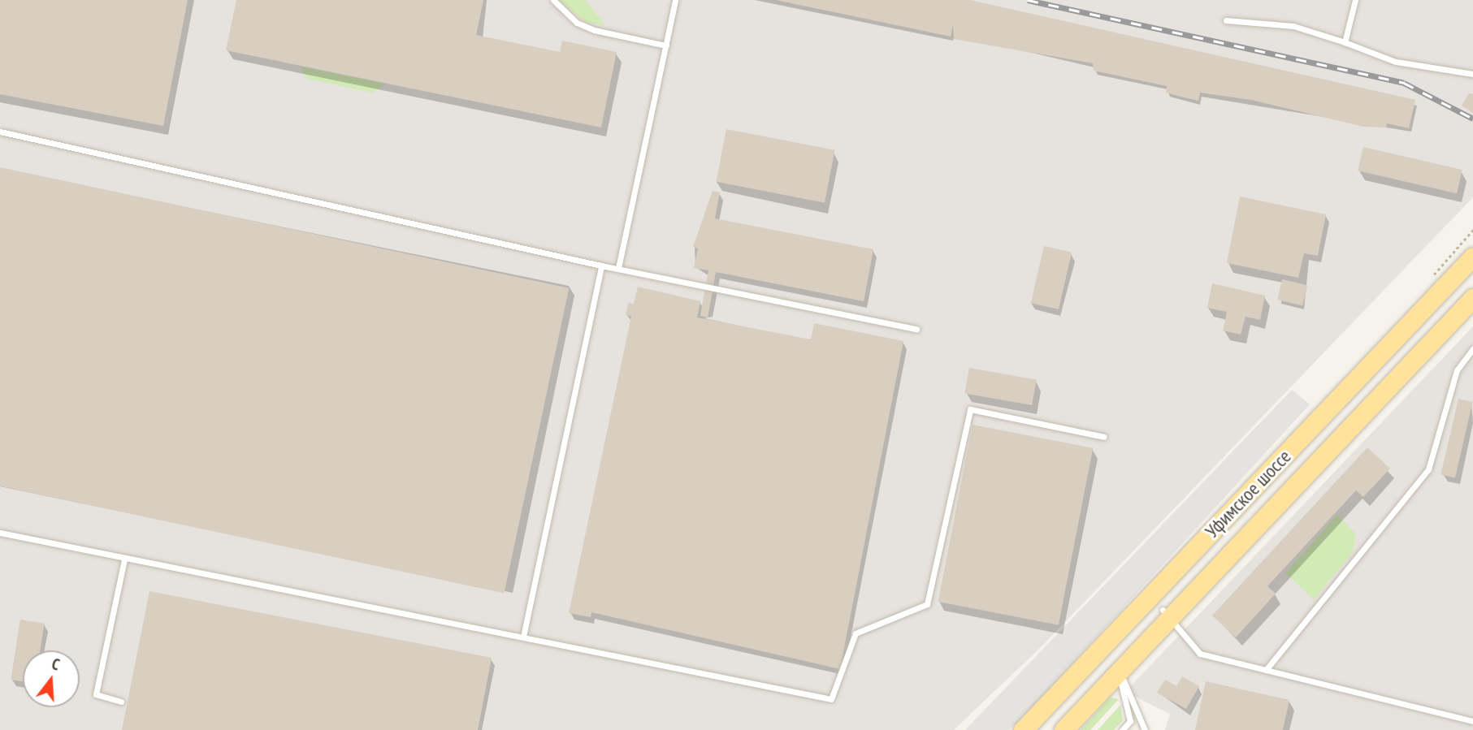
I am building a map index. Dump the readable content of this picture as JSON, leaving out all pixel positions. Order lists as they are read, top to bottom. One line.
{"streets":{"main road":["Уфимское шоссе"]},"north":"top"}
